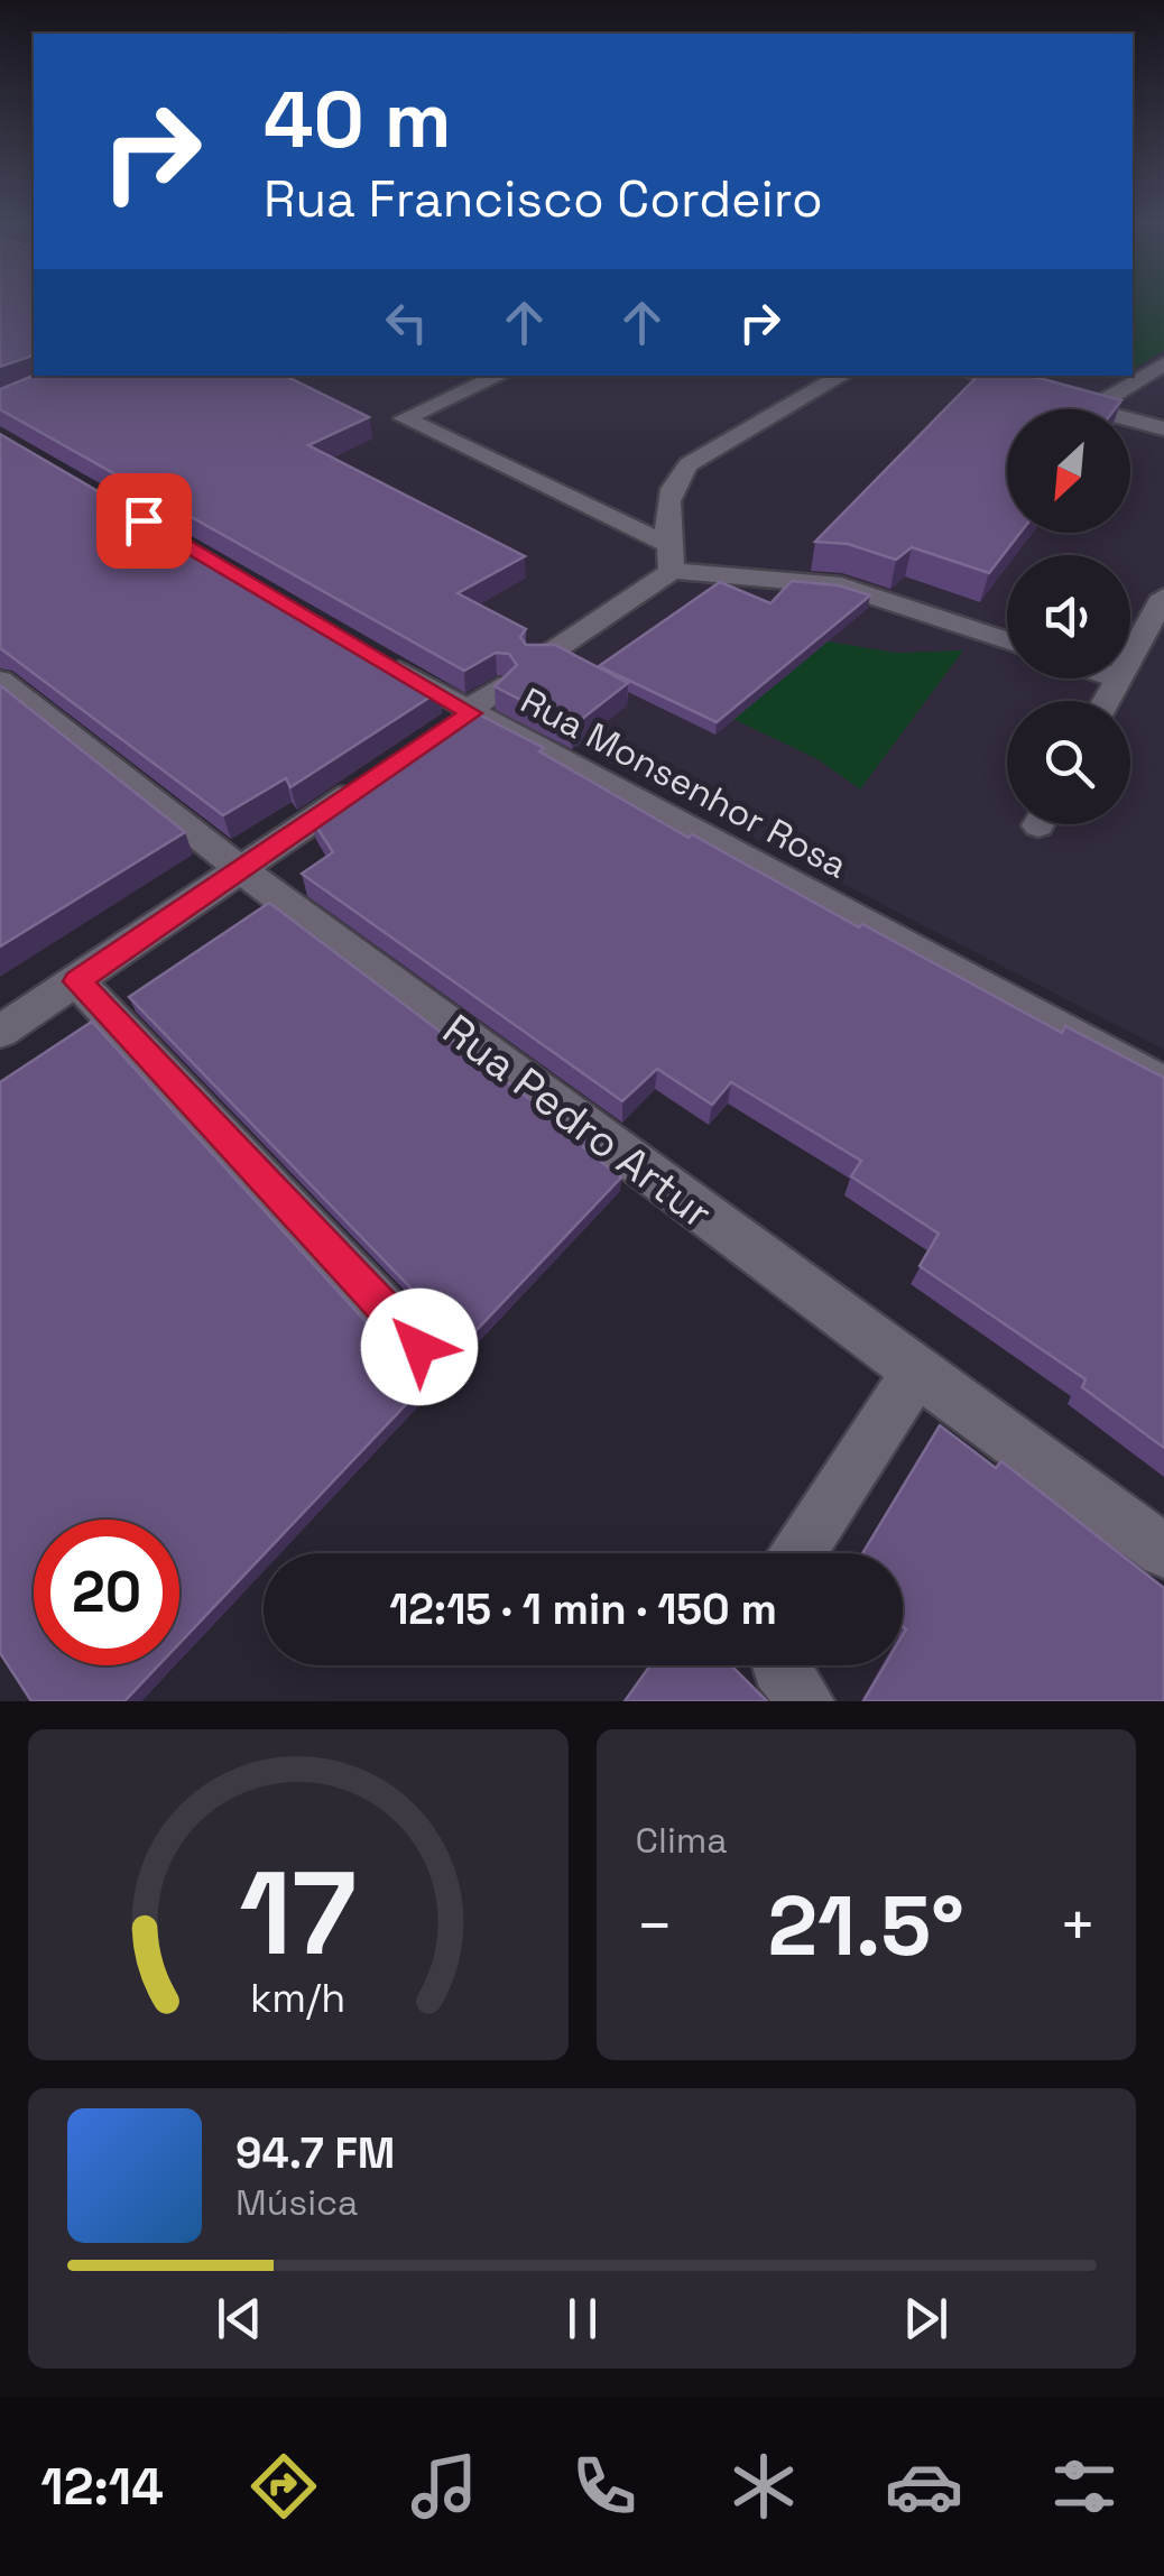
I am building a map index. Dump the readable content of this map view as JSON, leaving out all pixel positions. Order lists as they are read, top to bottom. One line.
{"streets":{"street":["Rua Monsenhor Rosa","Rua Pedro Artur"]},"north":"bottom left","page":{"turn":["40 m","Rua Francisco Cordeiro"],"limit":"20","trip":"12:15 · 1 min · 150 m","tile":"Clima","heat":["−","21.5°","+"],"song":["94.7 FM","Música"],"tabs":"12:14","gauge":["17","km/h"]}}
